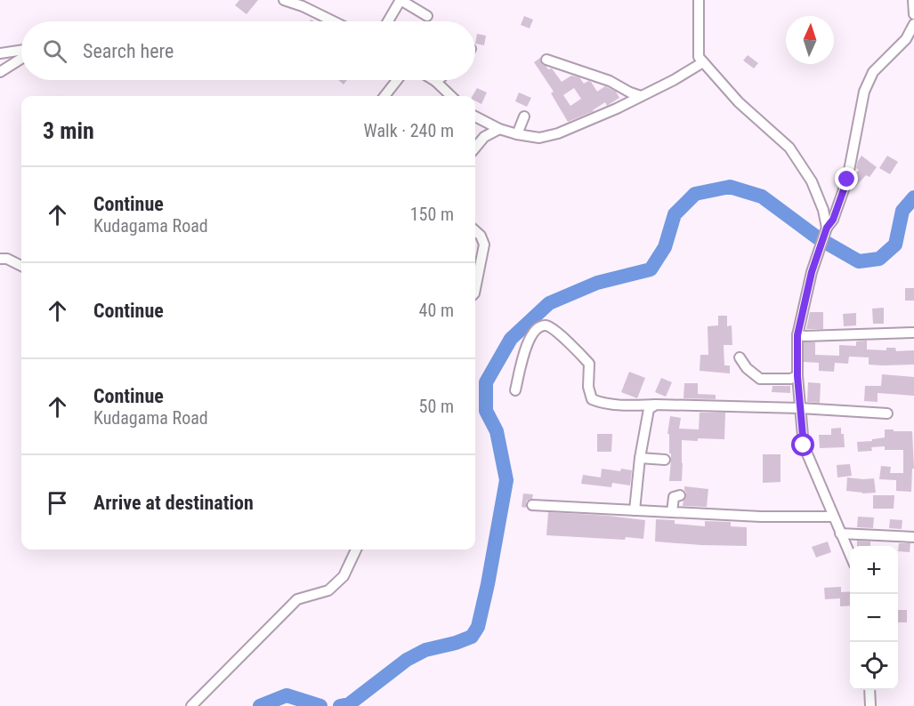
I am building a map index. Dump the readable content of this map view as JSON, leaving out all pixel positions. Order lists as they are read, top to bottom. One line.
{"north":"top","page":{"search":"Search here","heading":["3 min","Walk · 240 m"],"list":[["Continue","Kudagama Road","150 m"],["Continue","40 m"],["Continue","Kudagama Road","50 m"],"Arrive at destination"],"map_buttons":["+","−"]}}
